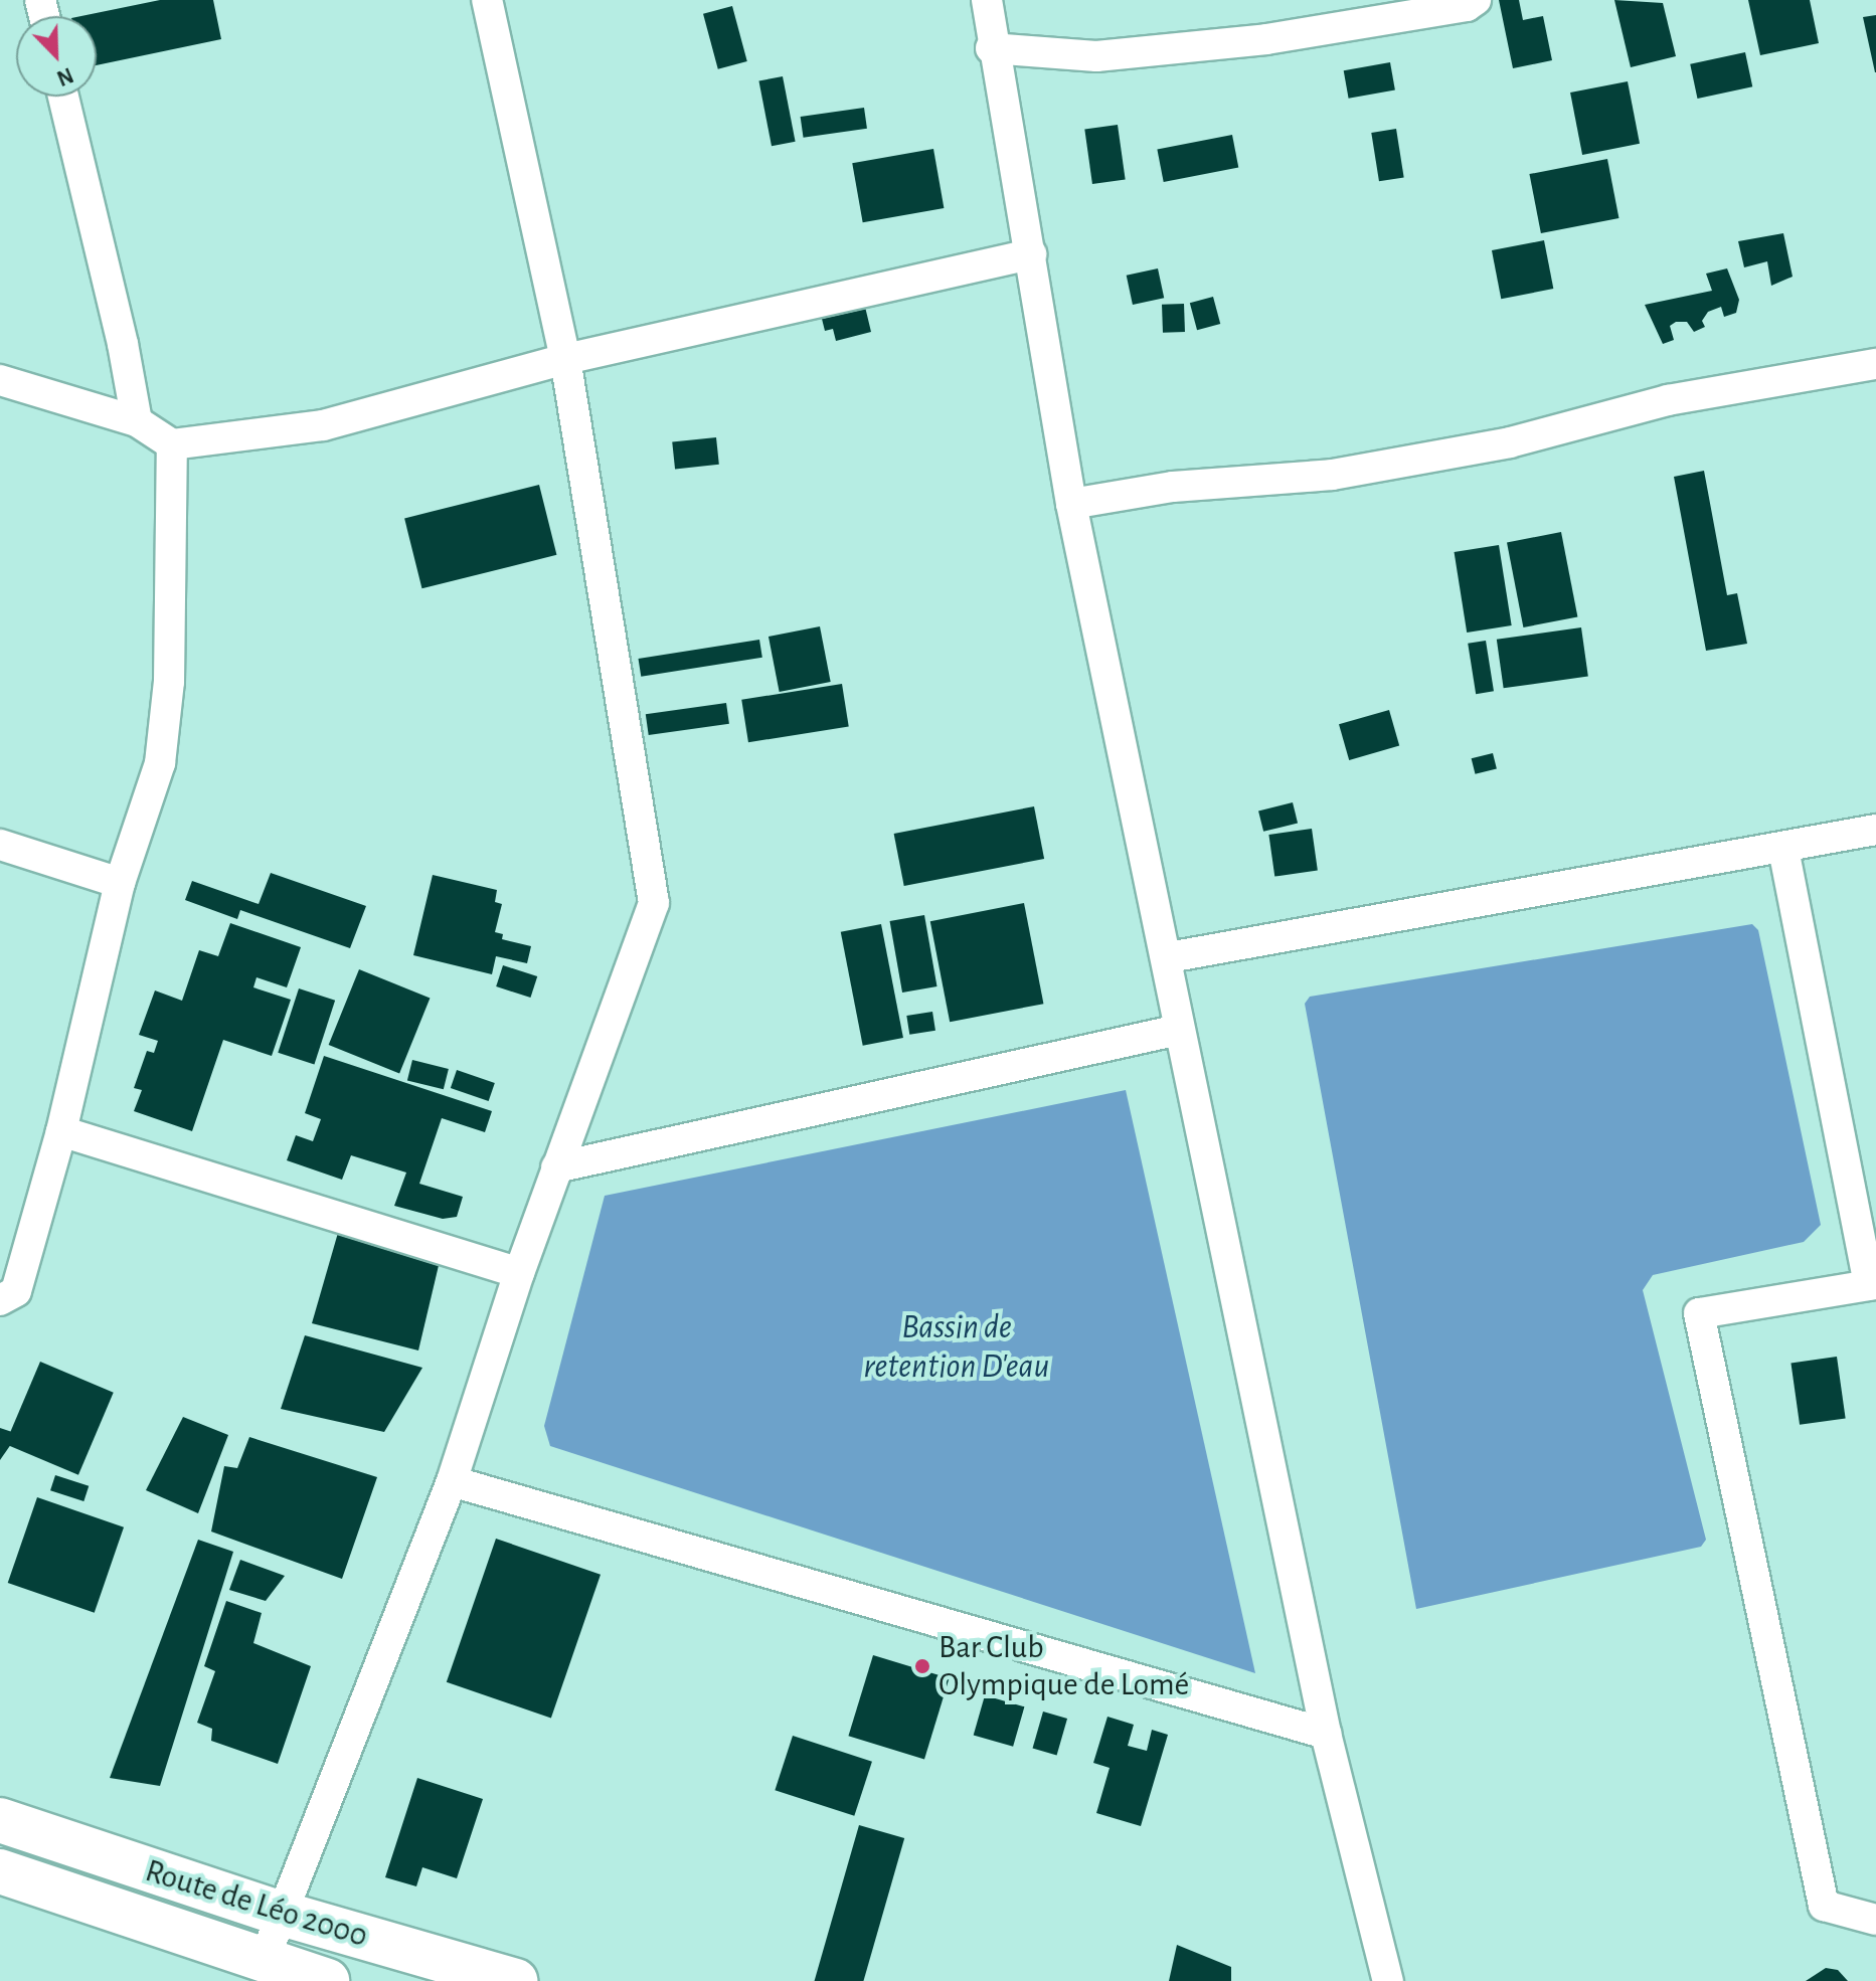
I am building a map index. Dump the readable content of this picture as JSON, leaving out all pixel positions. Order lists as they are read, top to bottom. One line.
{"streets":{"street":["Route de Léo 2000"]},"water":["Bassin de retention D'eau"],"places":["Bar Club Olympique de Lomé"],"north":"bottom right"}
